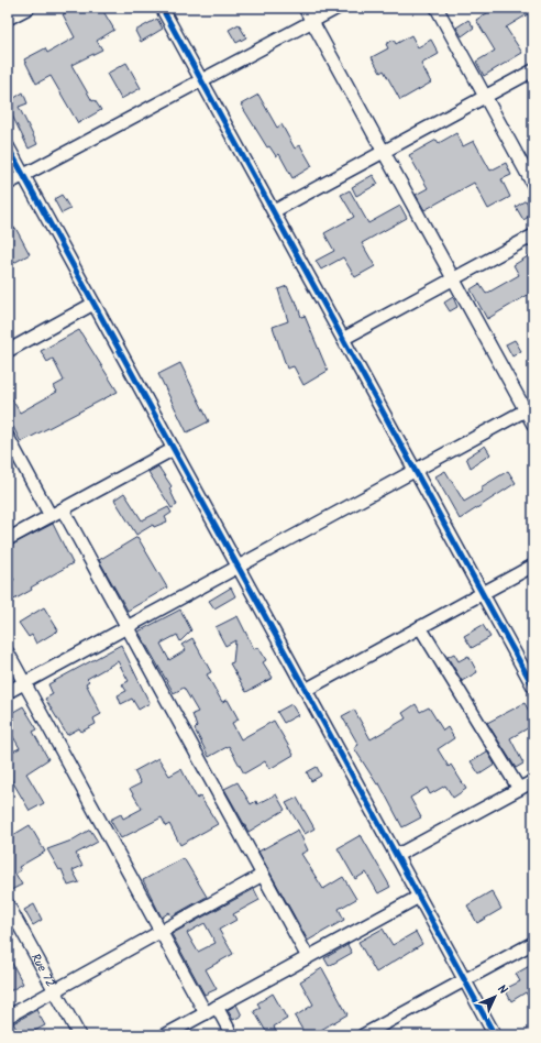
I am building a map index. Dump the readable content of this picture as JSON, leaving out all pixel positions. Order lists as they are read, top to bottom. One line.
{"streets":{"street":["Rue 72"]},"north":"top right"}
